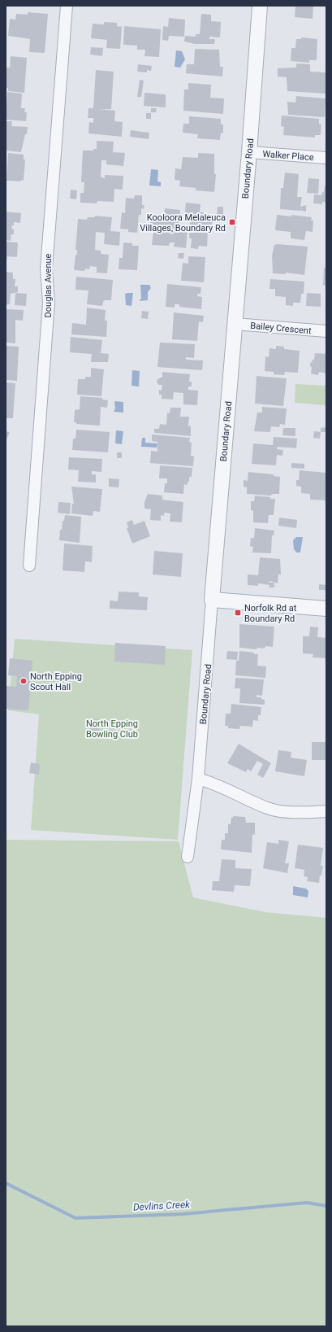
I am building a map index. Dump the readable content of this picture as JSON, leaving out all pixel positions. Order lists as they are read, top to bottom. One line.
{"streets":{"street":["Walker Place","Boundary Road","Douglas Avenue","Bailey Crescent"]},"crossings":[["Walker Place","Boundary Road"],["Boundary Road","Bailey Crescent"]],"water":["Devlins Creek"],"parks":["North Epping Bowling Club"],"places":{"transit":["Kooloora Melaleuca Villages, Boundary Rd","Norfolk Rd at Boundary Rd"],"other":["North Epping Scout Hall"]}}
